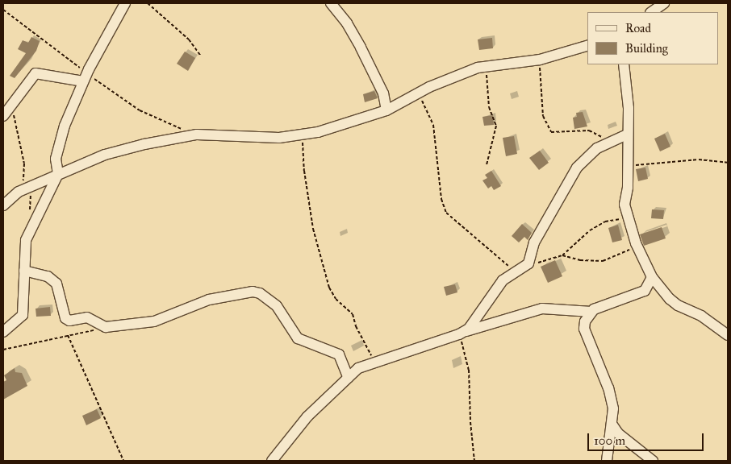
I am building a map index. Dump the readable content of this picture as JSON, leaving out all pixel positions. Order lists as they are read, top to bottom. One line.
{"legend":["Road","Building"],"scale_bar":"100 m"}
